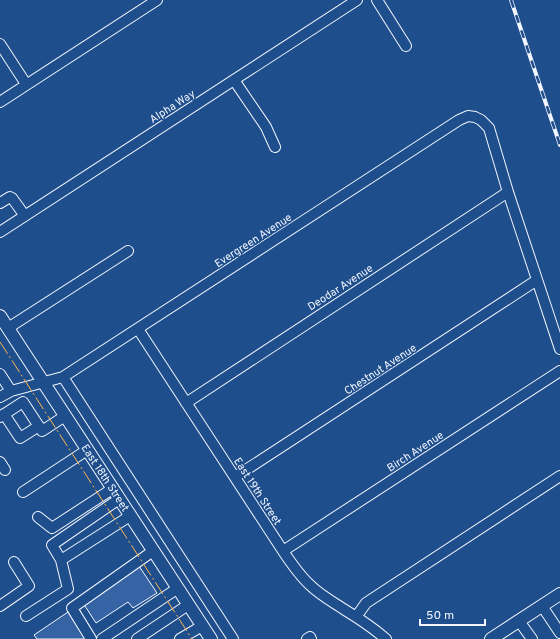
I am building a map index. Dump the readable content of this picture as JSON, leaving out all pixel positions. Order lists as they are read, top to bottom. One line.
{"streets":{"main road":["East 18th Street"],"street":["Alpha Way","Evergreen Avenue","Deodar Avenue","Chestnut Avenue","Birch Avenue","East 19th Street"]},"crossings":[["Evergreen Avenue","Deodar Avenue"],["Evergreen Avenue","East 18th Street"],["Evergreen Avenue","East 19th Street"],["Deodar Avenue","East 19th Street"],["Chestnut Avenue","East 19th Street"],["Birch Avenue","East 19th Street"]],"scale_bar":"50 m"}
